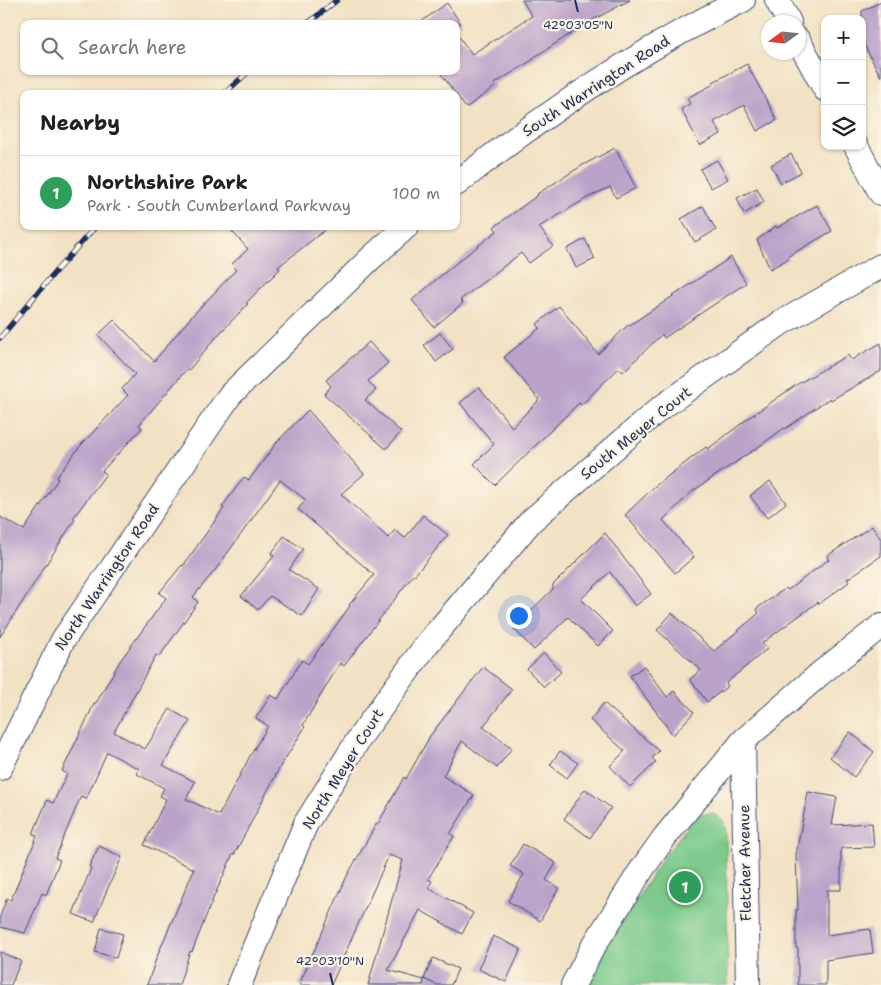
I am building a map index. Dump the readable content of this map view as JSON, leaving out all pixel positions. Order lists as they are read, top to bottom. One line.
{"streets":{"street":["South Warrington Road","South Meyer Court","North Warrington Road","North Meyer Court","Fletcher Avenue"]},"crossings":[["South Meyer Court","North Meyer Court"]],"north":"left","page":{"map_buttons":["+","−"],"search":"Search here","heading":"Nearby","list":[{"mark":"1","name":"Northshire Park","note":"Park · South Cumberland Parkway","value":"100 m"}],"pins":"1"},"coordinates":["42°03'05\"N","42°03'10\"N"]}
